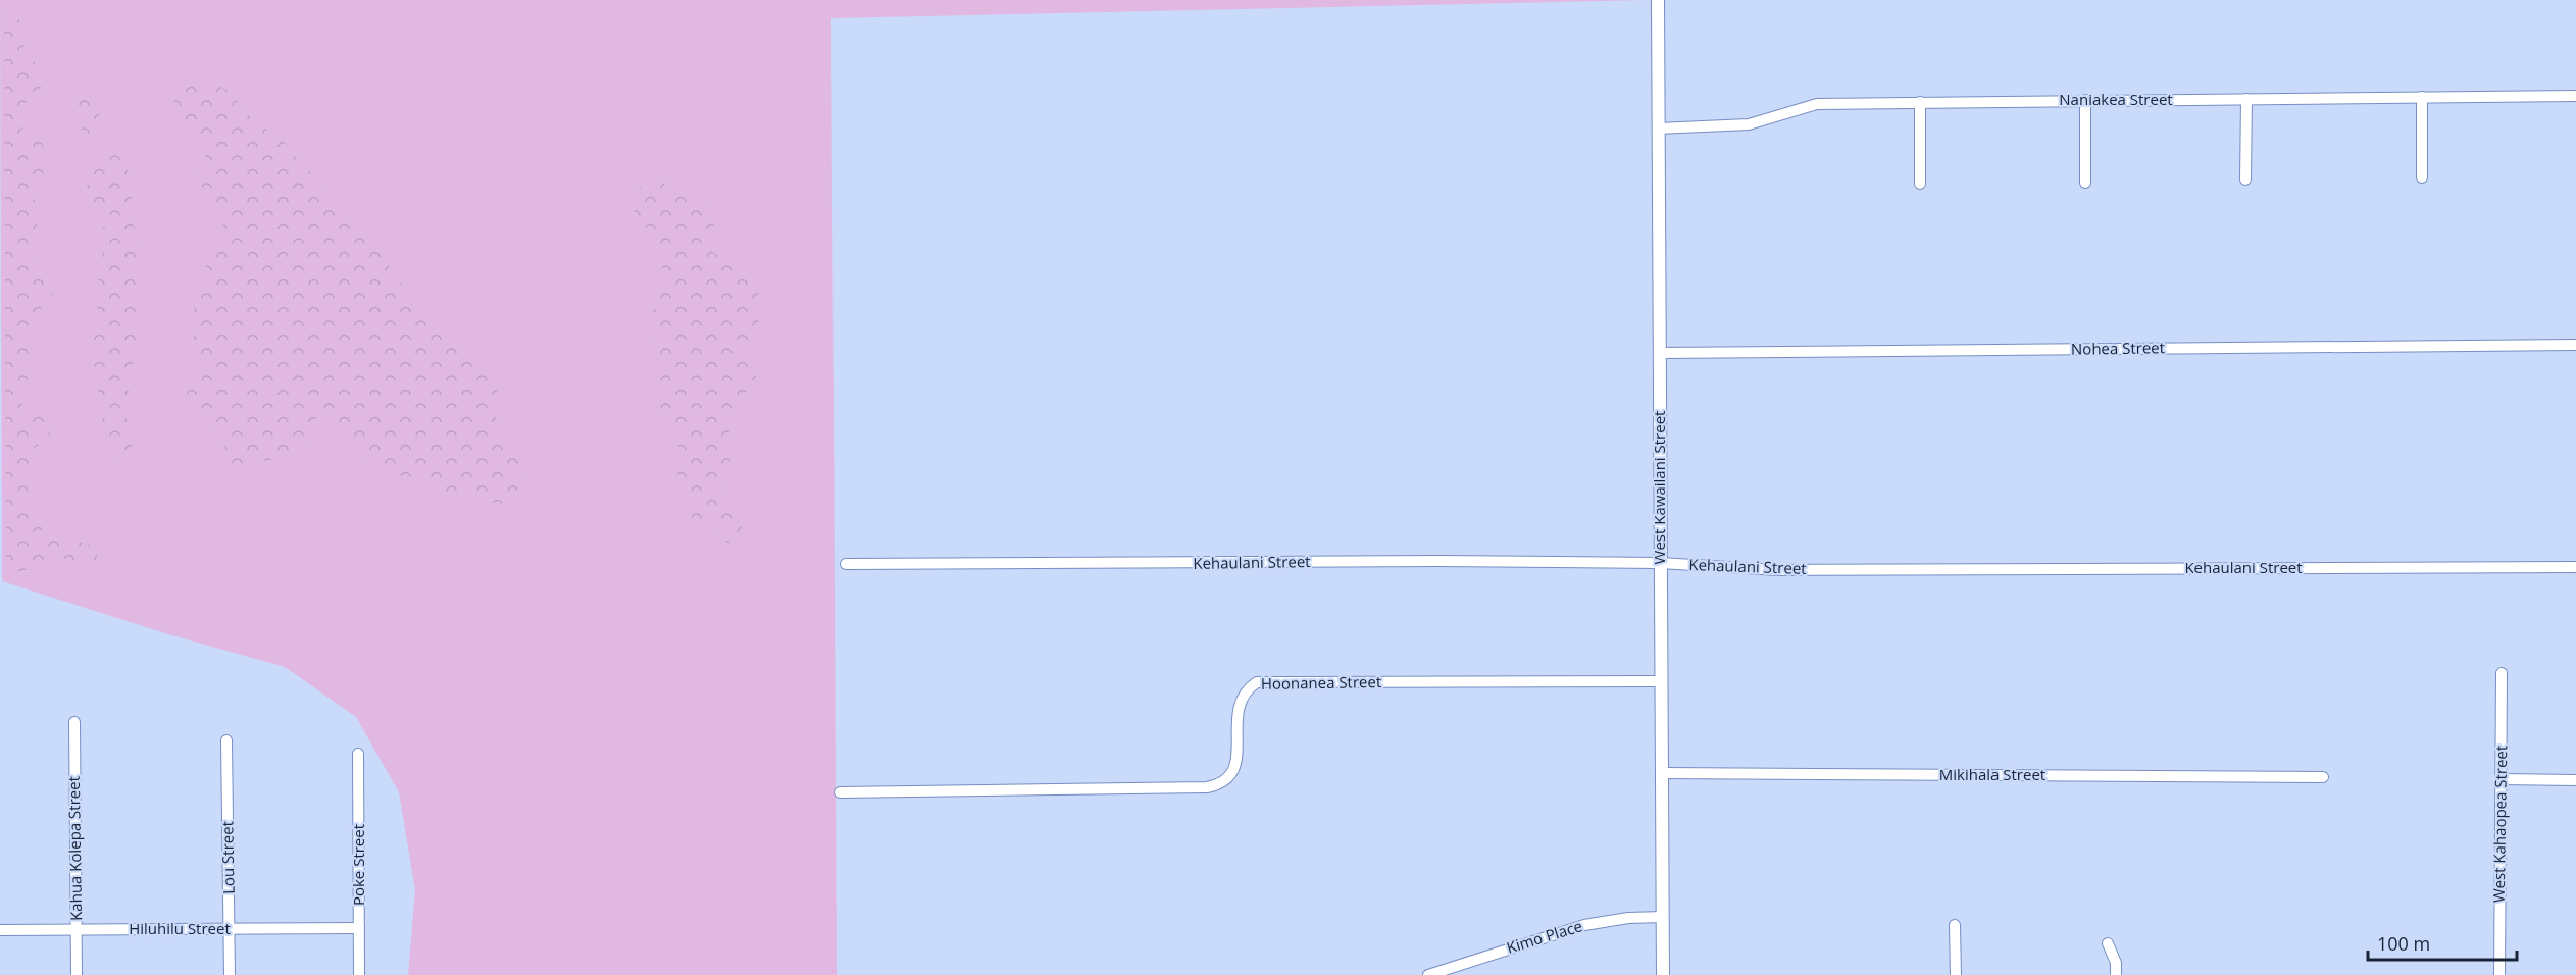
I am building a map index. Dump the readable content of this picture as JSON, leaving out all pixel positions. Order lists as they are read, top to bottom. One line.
{"streets":{"street":["Naniakea Street","Nohea Street","West Kawailani Street","Kehaulani Street","Hoonanea Street","Mikihala Street","West Kahaopea Street","Kahua Kolepa Street","Lou Street","Poke Street","Hiluhilu Street","Kimo Place"]},"crossings":[["Naniakea Street","West Kawailani Street"],["Nohea Street","West Kawailani Street"],["West Kawailani Street","Kehaulani Street"],["West Kawailani Street","Hoonanea Street"],["West Kawailani Street","Mikihala Street"],["West Kawailani Street","Kimo Place"],["Kahua Kolepa Street","Hiluhilu Street"],["Lou Street","Hiluhilu Street"],["Poke Street","Hiluhilu Street"]],"scale_bar":"100 m"}
